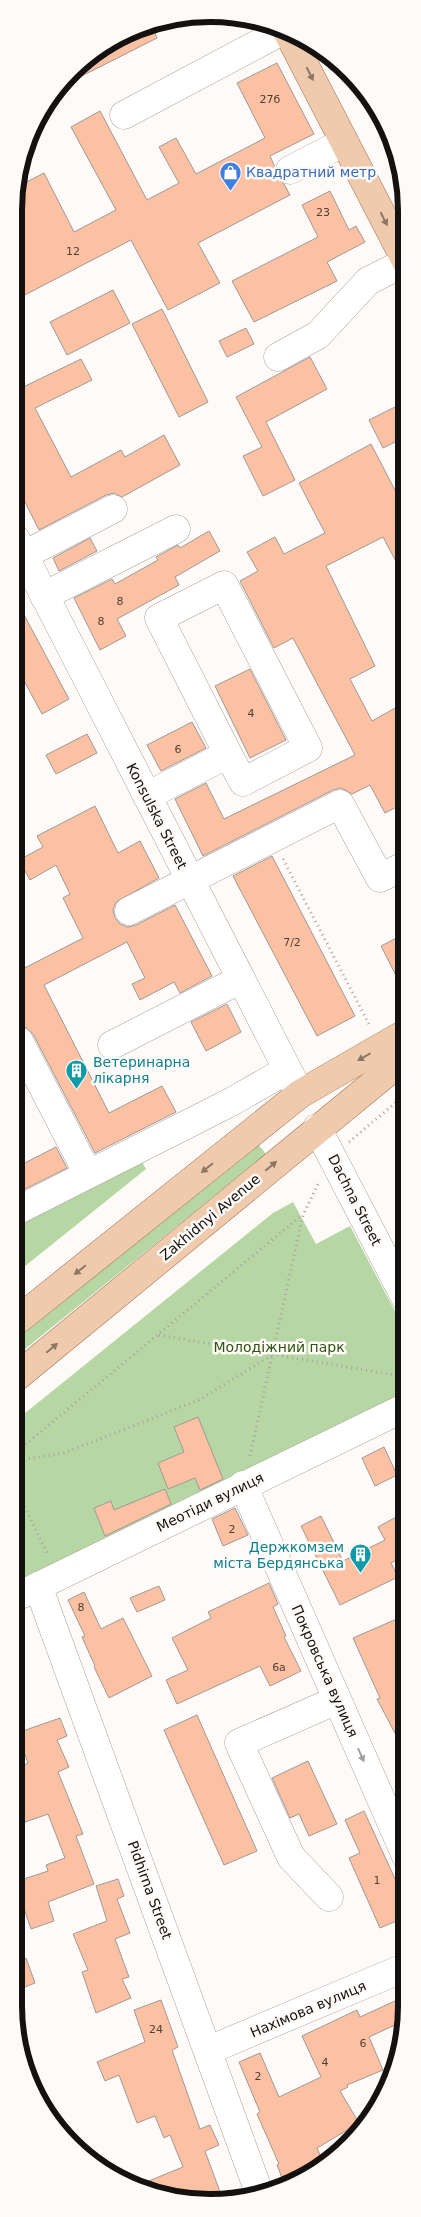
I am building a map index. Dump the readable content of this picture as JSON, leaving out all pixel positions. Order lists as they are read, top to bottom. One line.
{"streets":{"main road":["Zakhidnyi Avenue"],"street":["Konsulska Street","Dachna Street","Меотіди вулиця","Покровська вулиця","Pidhirna Street","Нахімова вулиця"]},"crossings":[["Konsulska Street","Zakhidnyi Avenue"],["Dachna Street","Zakhidnyi Avenue"],["Меотіди вулиця","Покровська вулиця"],["Меотіди вулиця","Pidhirna Street"],["Pidhirna Street","Нахімова вулиця"]],"one_way":["Покровська вулиця"],"parks":["Молодіжний парк"],"places":{"shop":["Квадратний метр"],"building":["Ветеринарна лікарня","Держкомзем міста Бердянська"]},"house_numbers":["27б","23","12","8","8","4","6","7/2","2","8","6а","1","24","6","4","2"]}
